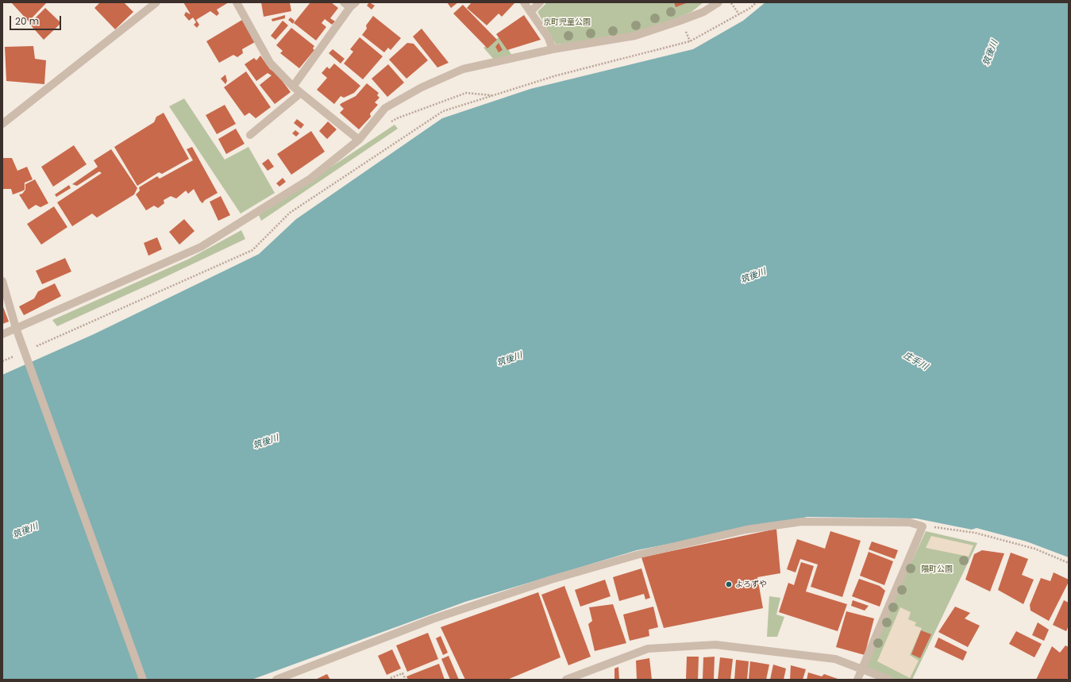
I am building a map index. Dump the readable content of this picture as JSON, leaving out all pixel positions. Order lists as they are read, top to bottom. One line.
{"water":["筑後川","庄手川"],"parks":["京町児童公園","隈町公園"],"places":["よろずや"],"scale_bar":"20 m"}
